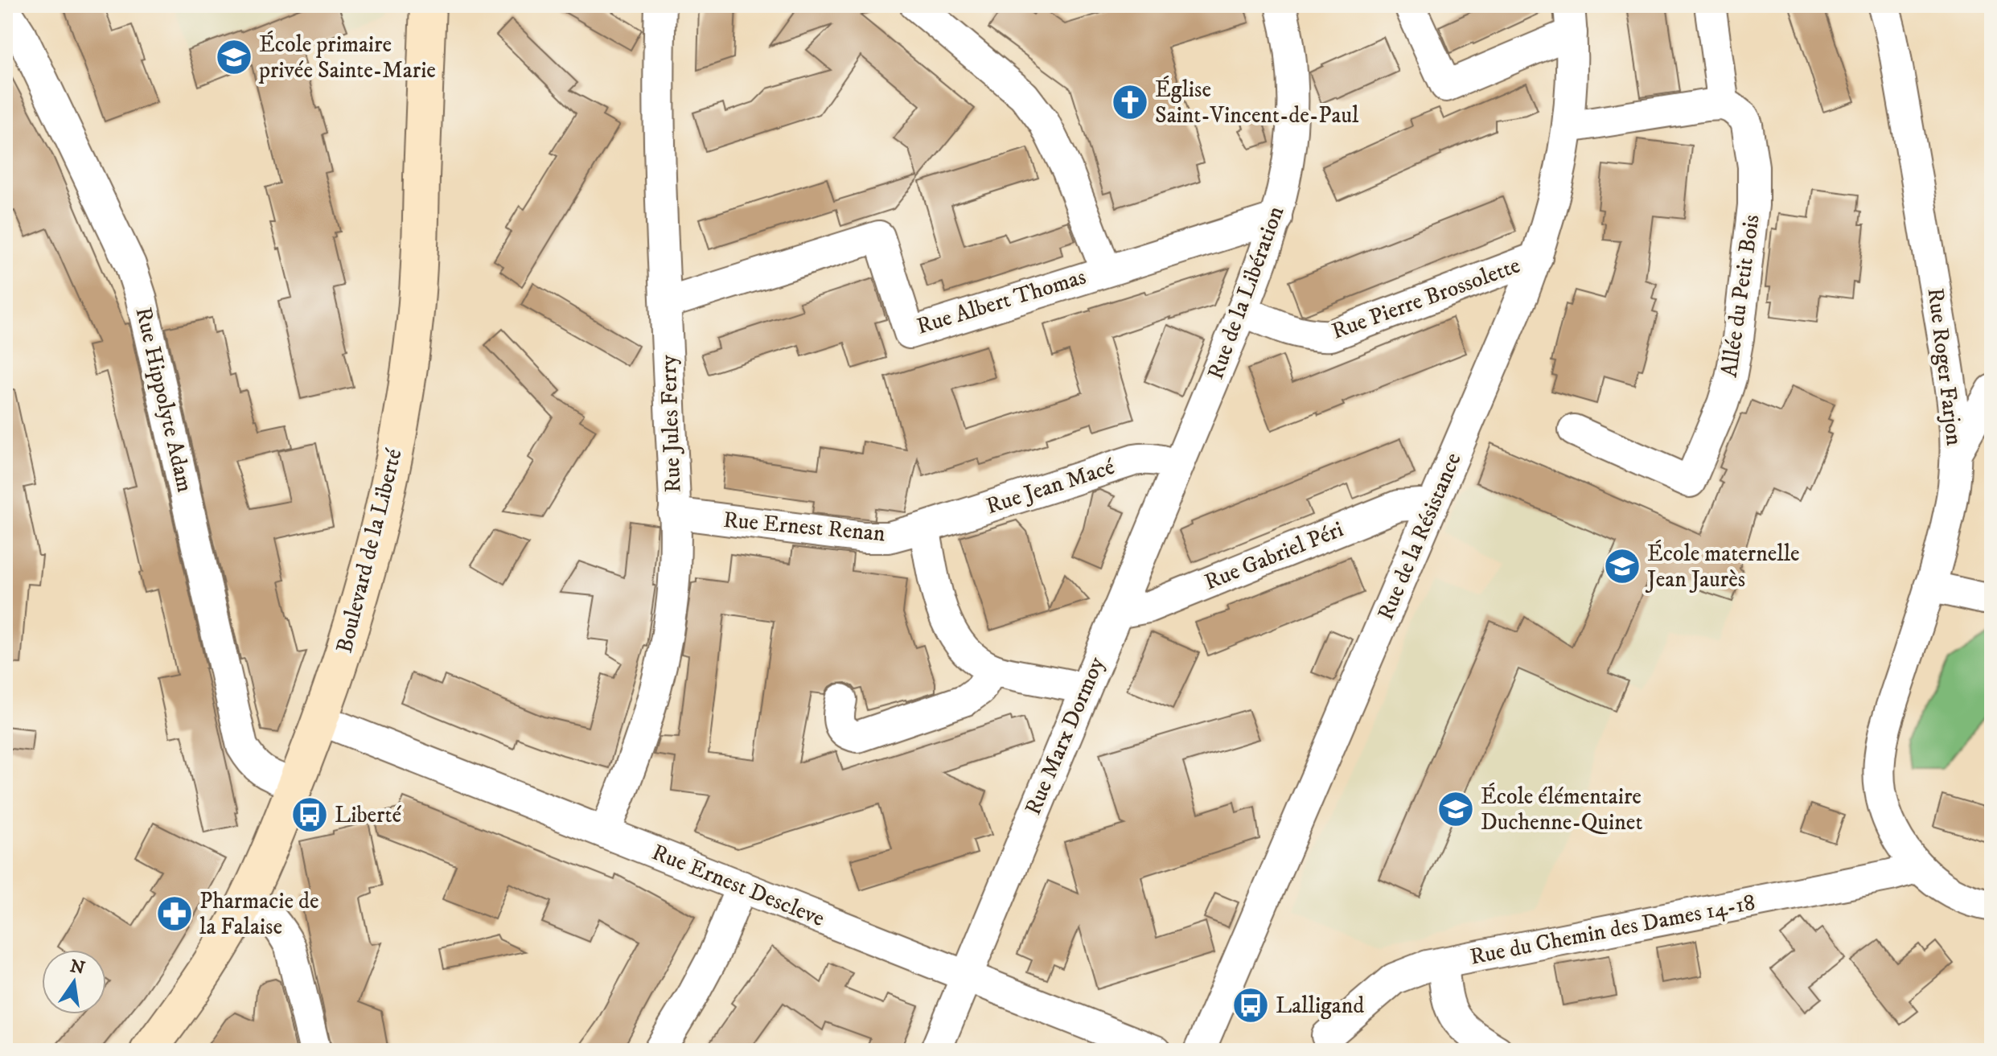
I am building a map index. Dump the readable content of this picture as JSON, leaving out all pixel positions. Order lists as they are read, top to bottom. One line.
{"streets":{"main road":["Boulevard de la Liberté"],"street":["Rue de la Libération","Allée du Petit Bois","Rue Pierre Brossolette","Rue Albert Thomas","Rue Roger Farjon","Rue Hippolyte Adam","Rue Jules Ferry","Rue Jean Macé","Rue Ernest Renan","Rue de la Résistance","Rue Gabriel Péri","Rue Marx Dormoy","Rue Ernest Descleve","Rue du Chemin des Dames 14-18"]},"crossings":[["Rue de la Libération","Rue Pierre Brossolette"],["Rue de la Libération","Rue Jean Macé"],["Rue de la Libération","Rue Marx Dormoy"],["Rue Pierre Brossolette","Rue de la Résistance"],["Rue Albert Thomas","Rue Jules Ferry"],["Rue Roger Farjon","Rue du Chemin des Dames 14-18"],["Rue Hippolyte Adam","Boulevard de la Liberté"],["Rue Jules Ferry","Rue Ernest Renan"],["Rue Jules Ferry","Rue Ernest Descleve"],["Rue Jean Macé","Rue Ernest Renan"],["Rue de la Résistance","Rue Gabriel Péri"],["Boulevard de la Liberté","Rue Ernest Descleve"],["Rue Gabriel Péri","Rue Marx Dormoy"],["Rue Marx Dormoy","Rue Ernest Descleve"]],"places":{"school or university":["École primaire privée Sainte-Marie","École maternelle Jean Jaurès","École élémentaire Duchenne-Quinet"],"church":["Église Saint-Vincent-de-Paul"],"bus stop":["Liberté","Lalligand"],"pharmacy":["Pharmacie de la Falaise"]},"north":"top"}
